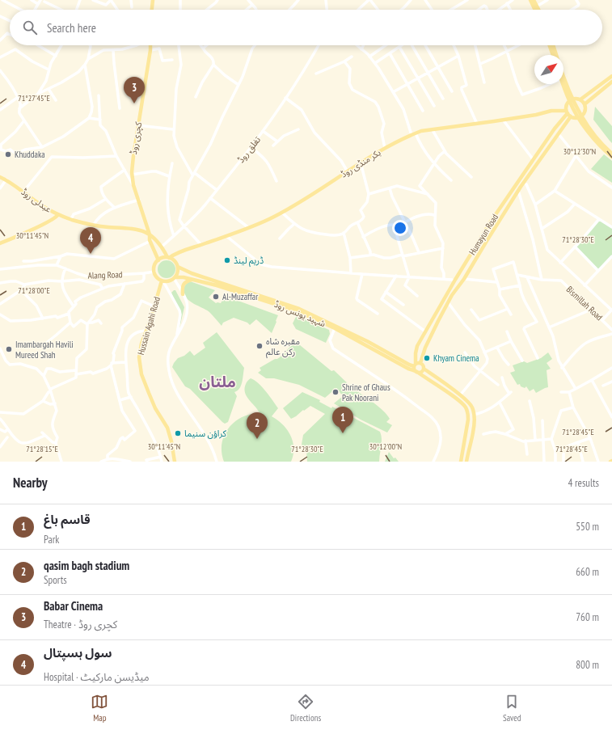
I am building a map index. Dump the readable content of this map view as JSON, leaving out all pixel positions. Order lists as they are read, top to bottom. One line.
{"streets":{"main road":["کچری روڈ","بکر منڈی روڈ","عبدلی روڈ","Humayun Road","شہید یونس روڈ","Hussain Agahi Road"],"street":["تغلق روڈ","Alang Road","Bismillah Road"]},"crossings":[["کچری روڈ","عبدلی روڈ"],["تغلق روڈ","عبدلی روڈ"],["بکر منڈی روڈ","عبدلی روڈ"],["بکر منڈی روڈ","Humayun Road"],["بکر منڈی روڈ","Alang Road"],["بکر منڈی روڈ","شہید یونس روڈ"],["بکر منڈی روڈ","Hussain Agahi Road"],["عبدلی روڈ","Alang Road"],["عبدلی روڈ","شہید یونس روڈ"],["عبدلی روڈ","Hussain Agahi Road"],["Humayun Road","شہید یونس روڈ"],["Alang Road","شہید یونس روڈ"],["Alang Road","Hussain Agahi Road"],["شہید یونس روڈ","Hussain Agahi Road"]],"districts":["ملتان"],"places":["Khuddaka","ڈریم لینڈ","Al-Muzaffar","مقبرہ شاہ رکن عالم","Imambargah Havili Mureed Shah","Khyam Cinema","Shrine of Ghaus Pak Noorani","کراؤن سنیما"],"north":"top right","page":{"search":"Search here","pins":["3","4","1","2"],"heading":["Nearby","4 results"],"list":[{"mark":"1","name":"قاسم باغ","note":"Park","value":"550 m"},{"mark":"2","name":"qasim bagh stadium","note":"Sports","value":"660 m"},{"mark":"3","name":"Babar Cinema","note":"Theatre · کچری روڈ","value":"760 m"},{"mark":"4","name":"سول ہسپتال","note":"Hospital · میڈیسن مارکیٹ","value":"800 m"}],"nav":["Map","Directions","Saved"]},"coordinates":["71°27'45\"E","30°12'30\"N","30°11'45\"N","71°28'30\"E","71°28'00\"E","71°28'45\"E","30°12'00\"N","71°28'15\"E"]}
